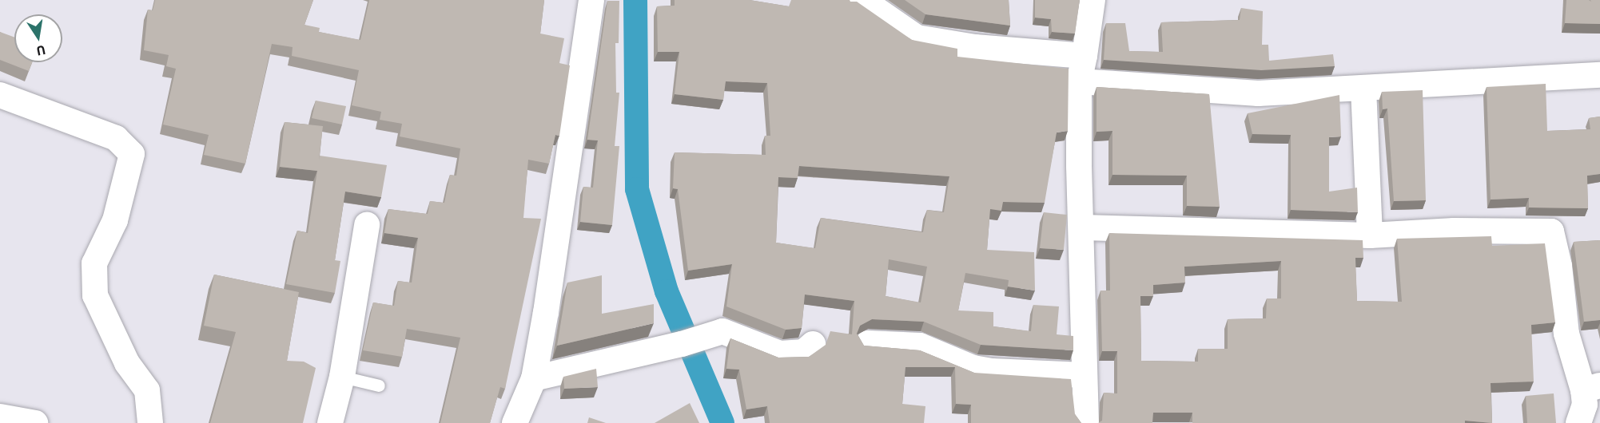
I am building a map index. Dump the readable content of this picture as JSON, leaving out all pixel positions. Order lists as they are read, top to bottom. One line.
{"north":"bottom"}
